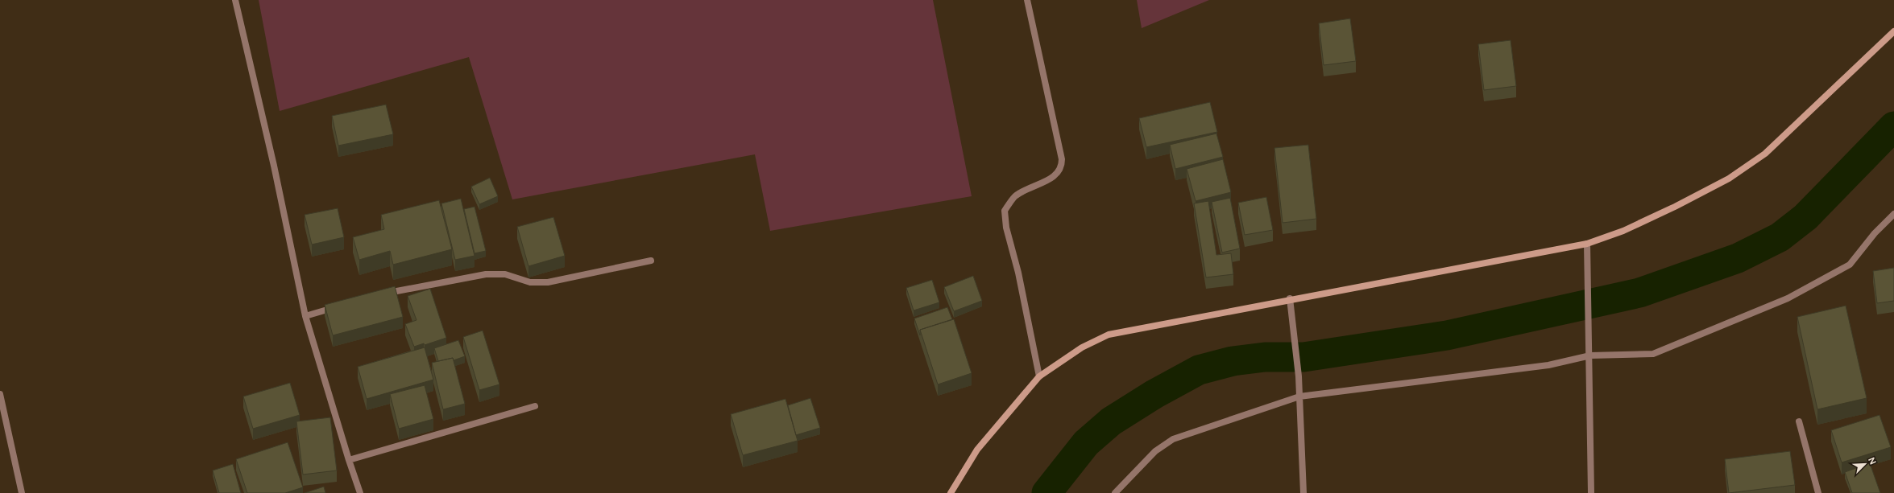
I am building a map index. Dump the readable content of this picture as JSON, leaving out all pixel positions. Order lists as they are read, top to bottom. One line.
{"north":"top right"}
